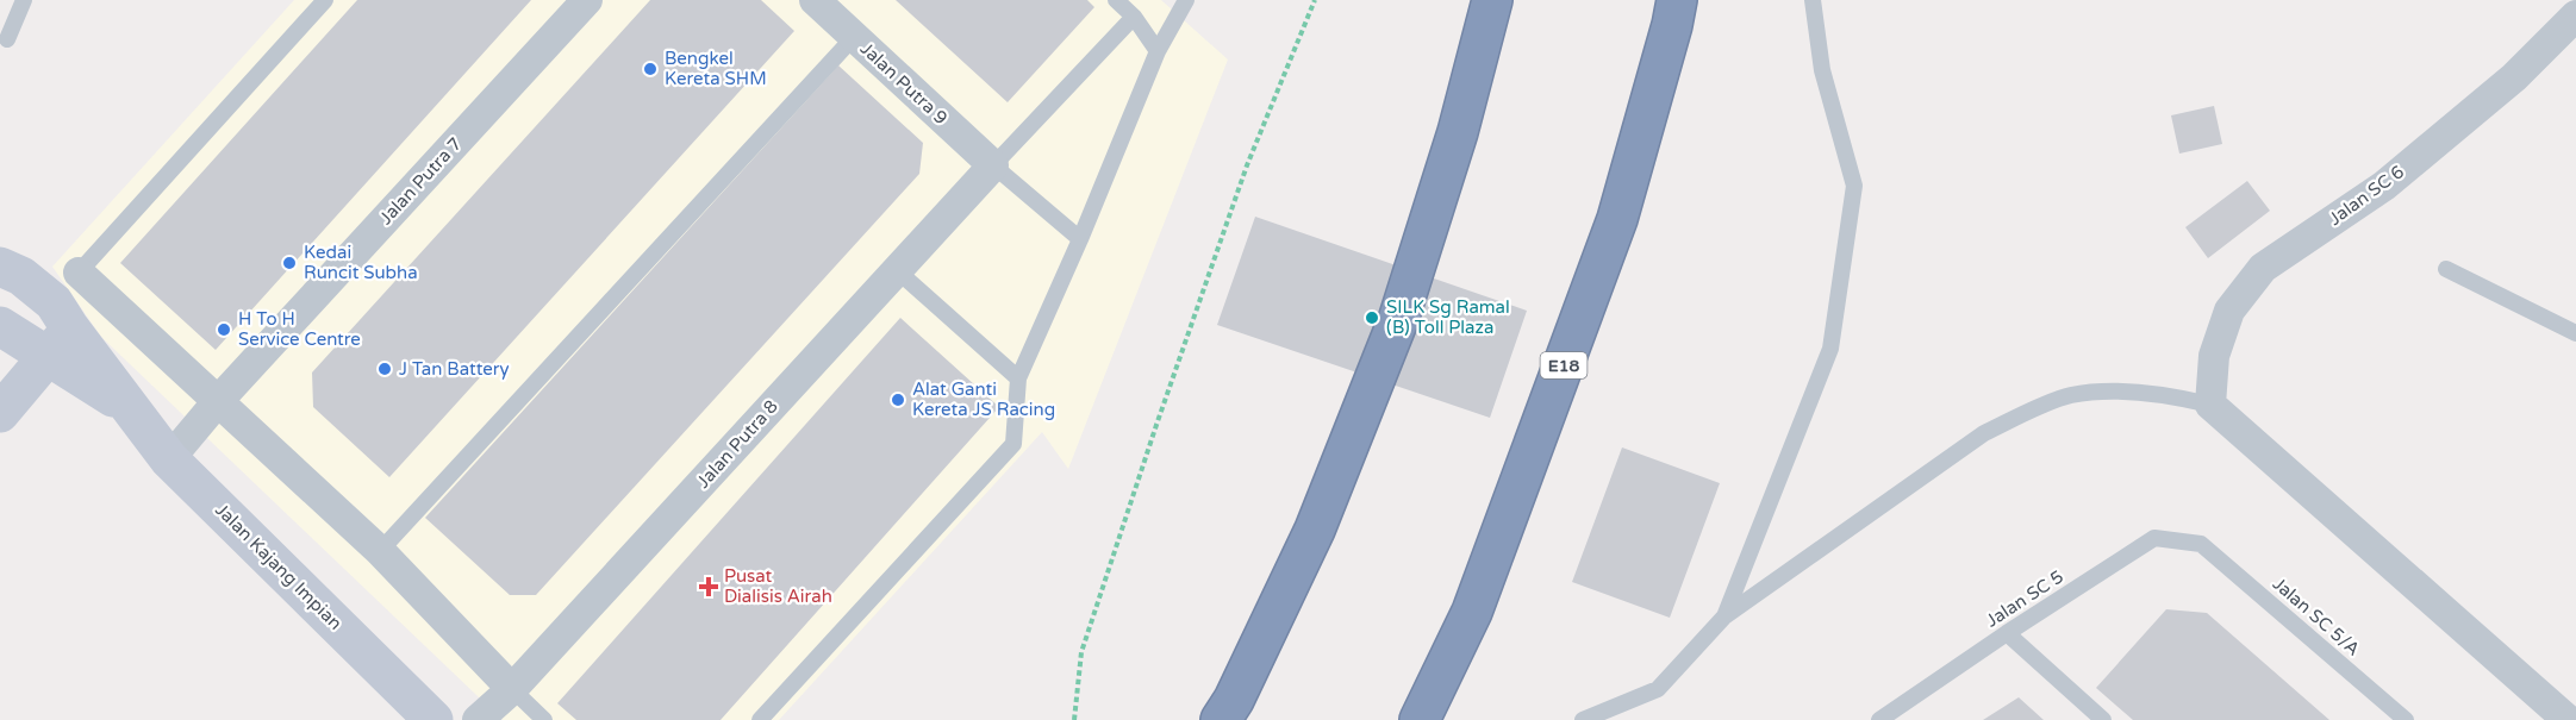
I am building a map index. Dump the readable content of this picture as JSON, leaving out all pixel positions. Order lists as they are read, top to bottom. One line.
{"streets":{"highway":["E18"],"street":["Jalan Putra 9","Jalan Putra 7","Jalan SC 6","Jalan Putra 8","Jalan Kajang Impian"],"lane":["Jalan SC 5","Jalan SC 5/A"]},"crossings":[["Jalan Putra 9","Jalan Putra 8"],["Jalan Putra 7","Jalan Kajang Impian"],["Jalan SC 5","Jalan SC 5/A"]],"places":{"other":["Bengkel Kereta SHM","Kedai Runcit Subha","SILK Sg Ramal (B) Toll Plaza","H To H Service Centre","J Tan Battery","Alat Ganti Kereta JS Racing"],"health":["Pusat Dialisis Airah"]}}
